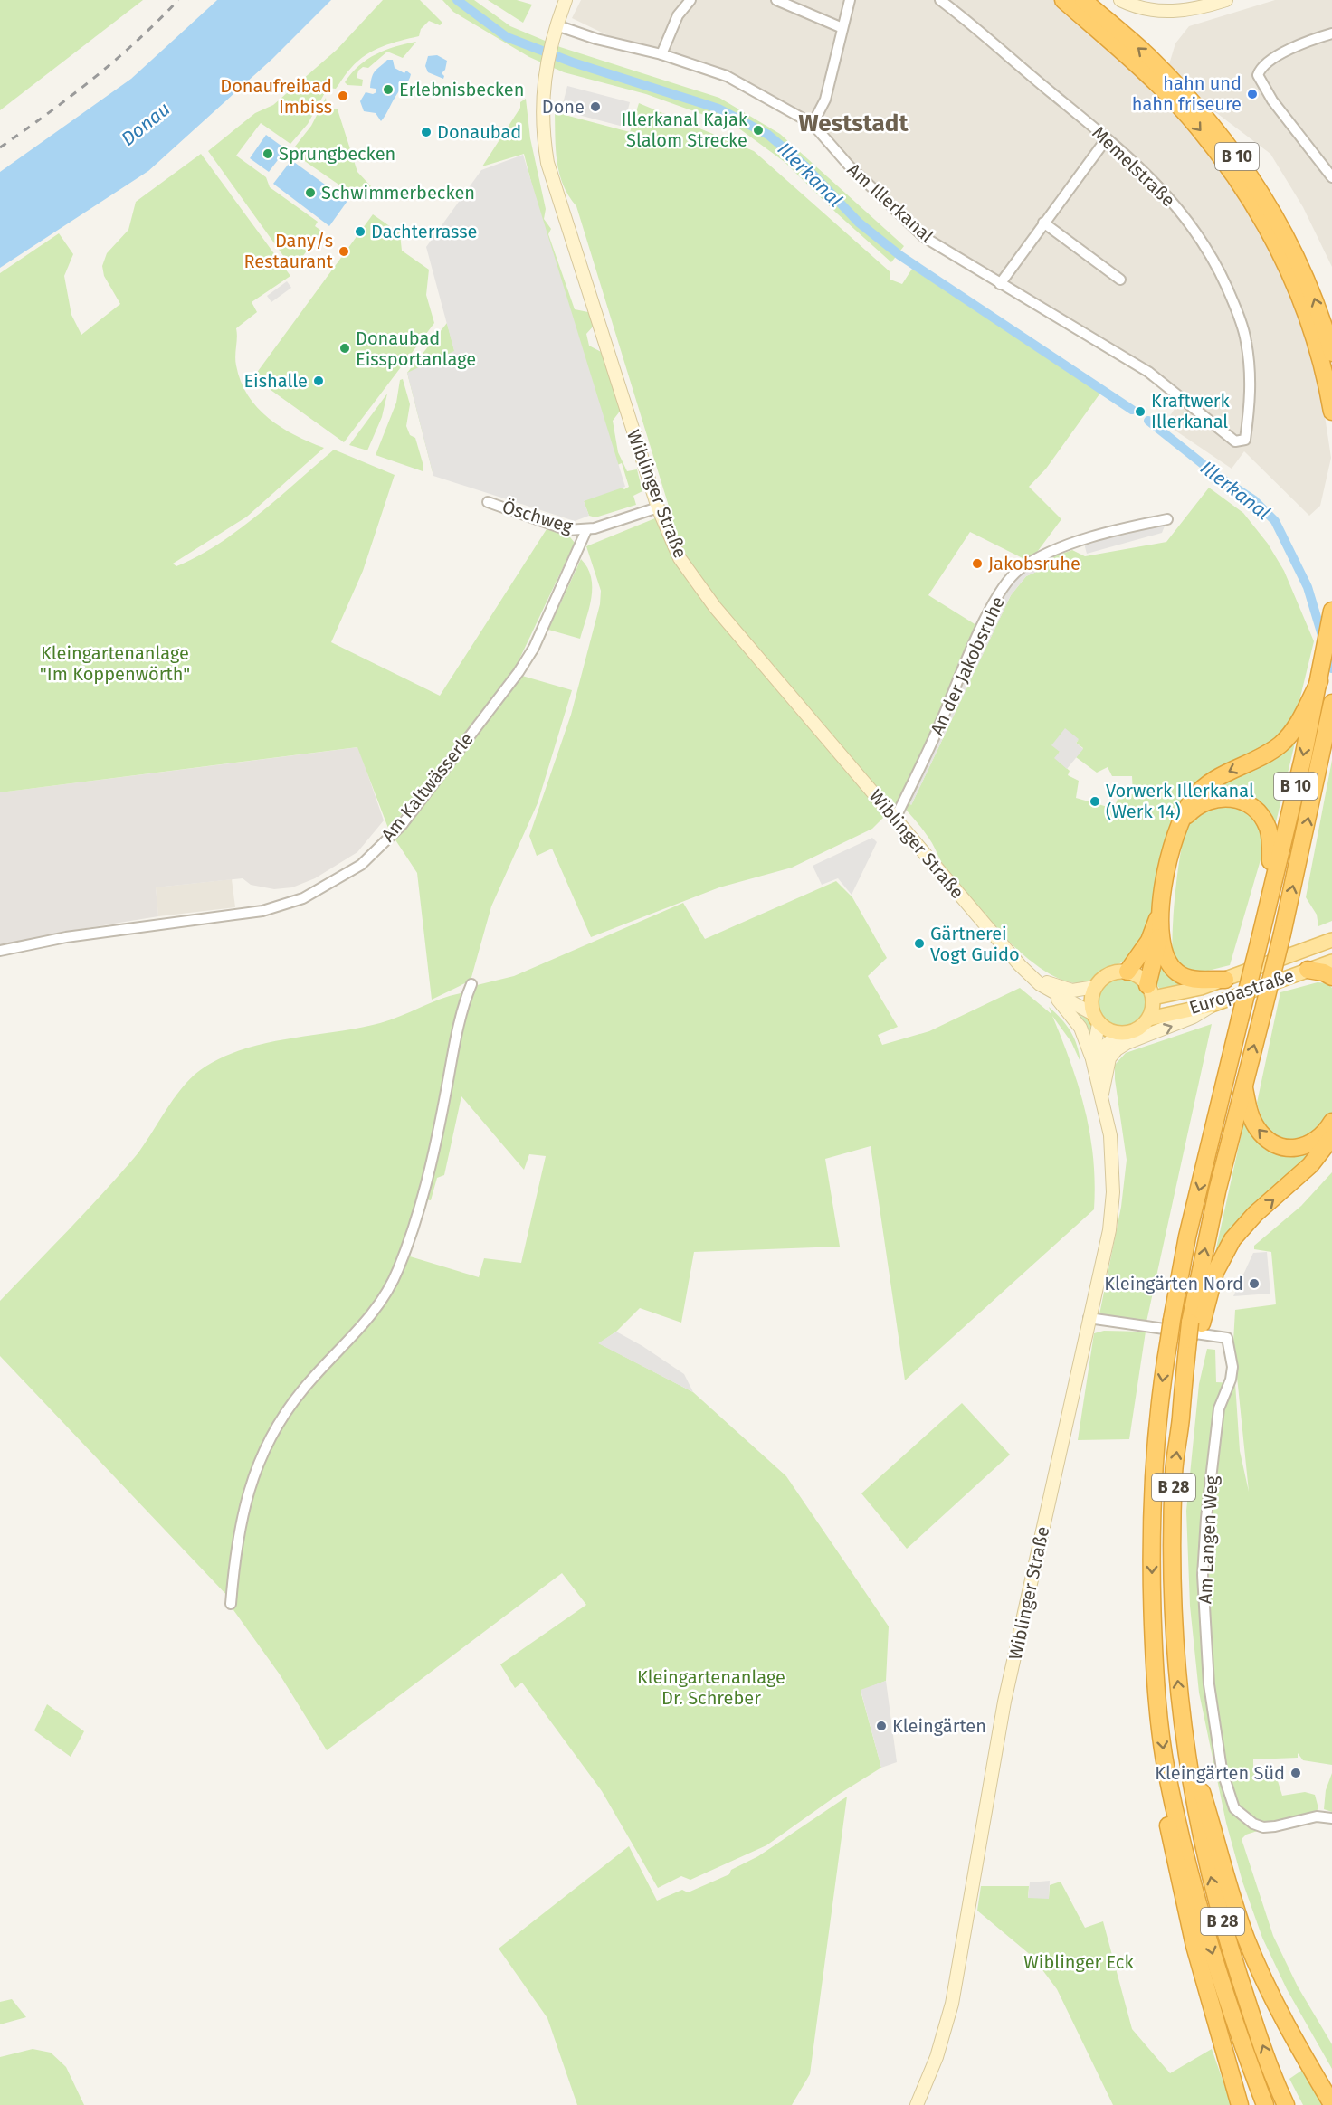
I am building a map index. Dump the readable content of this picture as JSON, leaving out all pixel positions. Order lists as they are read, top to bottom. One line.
{"streets":{"highway":["B 10","B 28"],"main road":["Wiblinger Straße","Europastraße"],"street":["Memelstraße","Am Illerkanal","Öschweg","An der Jakobsruhe","Am Kaltwässerle","Am Langen Weg"]},"crossings":[["B 10","Wiblinger Straße"],["B 10","Europastraße"],["B 10","B 28"],["Memelstraße","Am Illerkanal"],["Am Illerkanal","Wiblinger Straße"],["Wiblinger Straße","An der Jakobsruhe"],["Wiblinger Straße","Europastraße"],["Wiblinger Straße","Am Langen Weg"],["Öschweg","Am Kaltwässerle"]],"districts":["Weststadt"],"water":["Donau","Illerkanal"],"parks":["Kleingartenanlage \"Im Koppenwörth\"","Kleingartenanlage Dr. Schreber","Wiblinger Eck"],"places":["Erlebnisbecken","hahn und hahn friseure","Donaufreibad Imbiss","Done","Illerkanal Kajak Slalom Strecke","Donaubad","Sprungbecken","Schwimmerbecken","Dachterrasse","Dany/s Restaurant","Donaubad Eissportanlage","Eishalle","Kraftwerk Illerkanal","Jakobsruhe","Vorwerk Illerkanal (Werk 14)","Gärtnerei Vogt Guido","Kleingärten Nord","Kleingärten","Kleingärten Süd"]}
